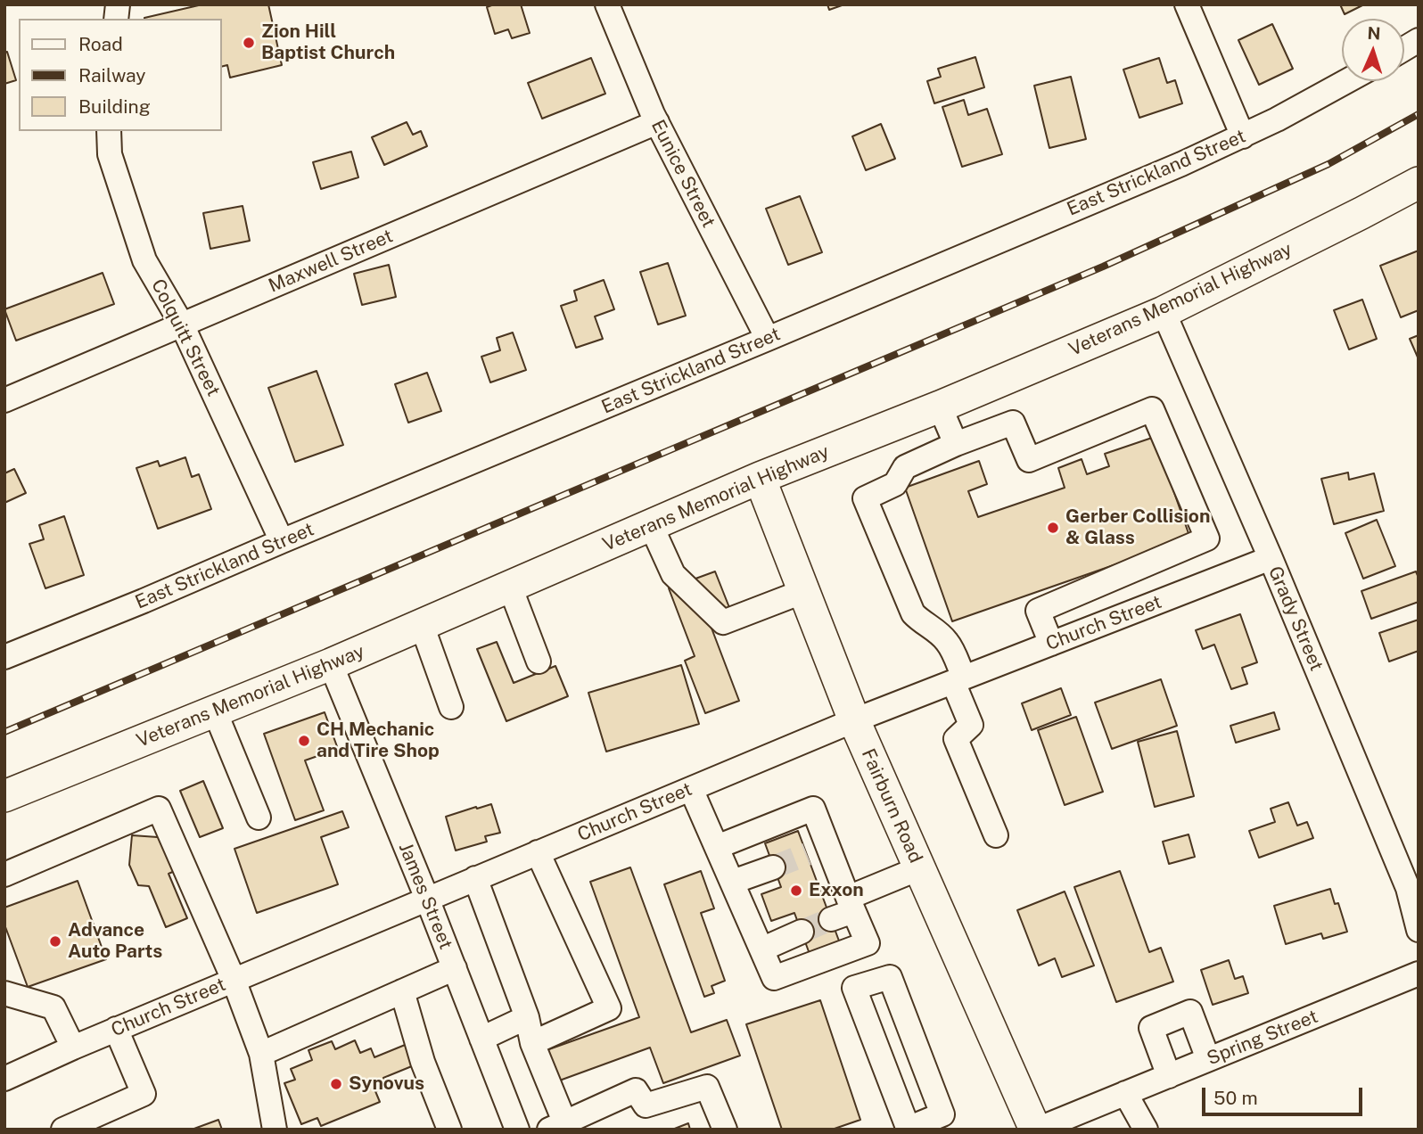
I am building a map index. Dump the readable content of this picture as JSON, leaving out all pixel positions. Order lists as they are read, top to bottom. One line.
{"streets":{"main road":["Veterans Memorial Highway","Fairburn Road"],"street":["East Strickland Street","Eunice Street","Maxwell Street","Colquitt Street","Grady Street","Church Street","James Street","Spring Street"]},"crossings":[["East Strickland Street","Eunice Street"],["East Strickland Street","Colquitt Street"],["Eunice Street","Maxwell Street"],["Maxwell Street","Colquitt Street"],["Veterans Memorial Highway","Grady Street"],["Veterans Memorial Highway","Fairburn Road"],["Veterans Memorial Highway","James Street"],["Grady Street","Church Street"],["Church Street","Fairburn Road"],["Church Street","James Street"],["Fairburn Road","Spring Street"]],"places":["Zion Hill Baptist Church","Gerber Collision & Glass","CH Mechanic and Tire Shop","Exxon","Advance Auto Parts","Synovus"],"legend":["Road","Railway","Building"],"scale_bar":"50 m","north":"top"}
